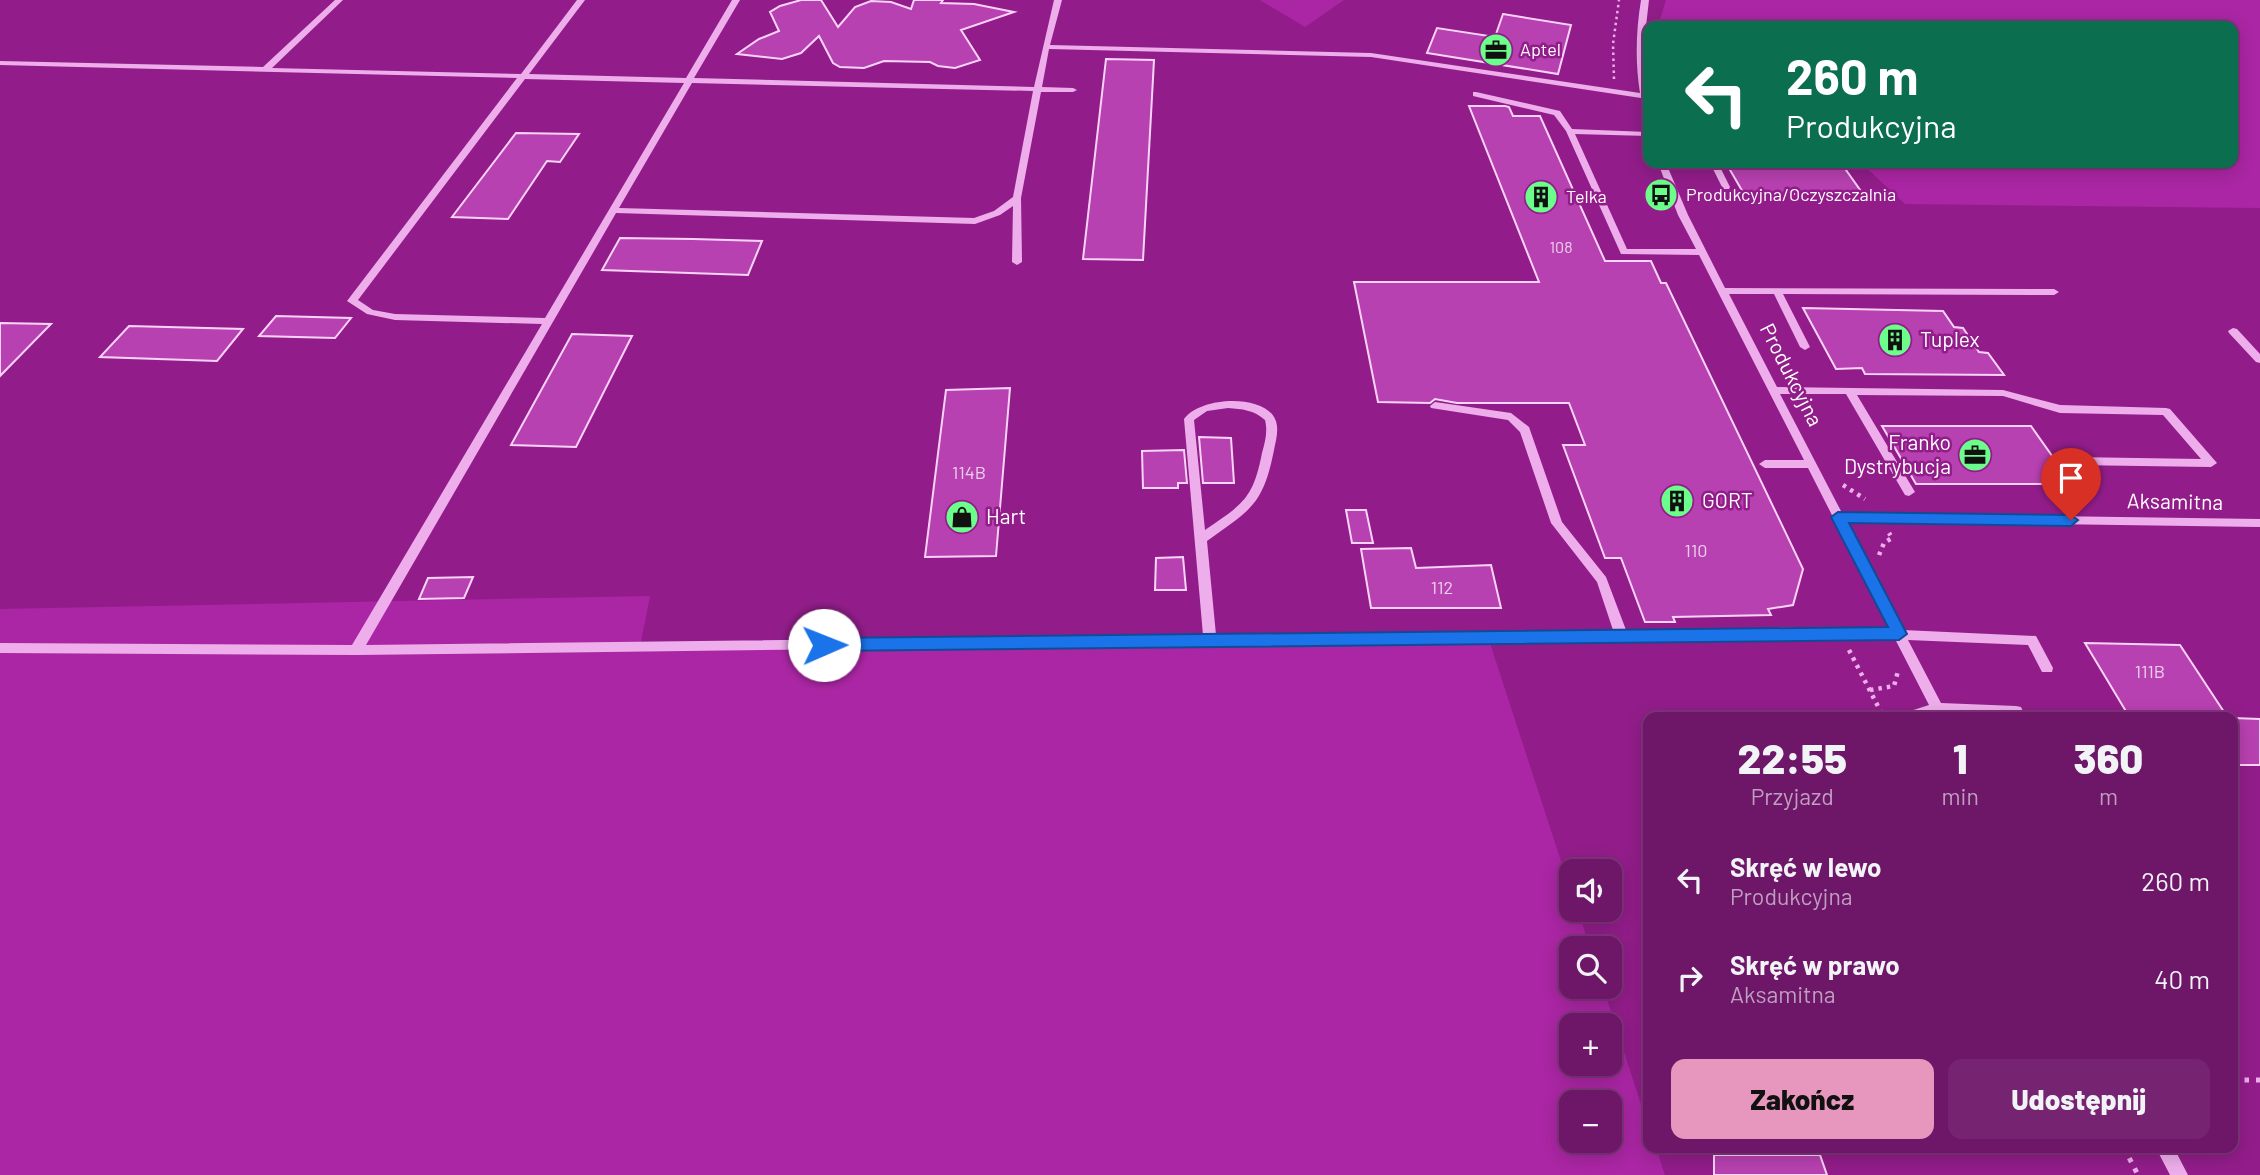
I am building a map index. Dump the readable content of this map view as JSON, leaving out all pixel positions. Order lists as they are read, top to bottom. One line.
{"streets":{"street":["Produkcyjna","Aksamitna"]},"crossings":[["Produkcyjna","Aksamitna"]],"places":{"office":["Aptel","Franko Dystrybucja"],"bus stop":["Produkcyjna/Oczyszczalnia"],"building":["Telka","Tuplex","GORT"],"shop":["Hart"]},"house_numbers":["108","114B","110","112","111B"],"page":{"turn":["260 m","Produkcyjna"],"eta":["22:55","Przyjazd","1","min","360","m"],"list":[{"name":"Skręć w lewo","note":"Produkcyjna","value":"260 m"},{"name":"Skręć w prawo","note":"Aksamitna","value":"40 m"}],"map_buttons":["+","−"],"buttons":["Zakończ","Udostępnij"]}}
